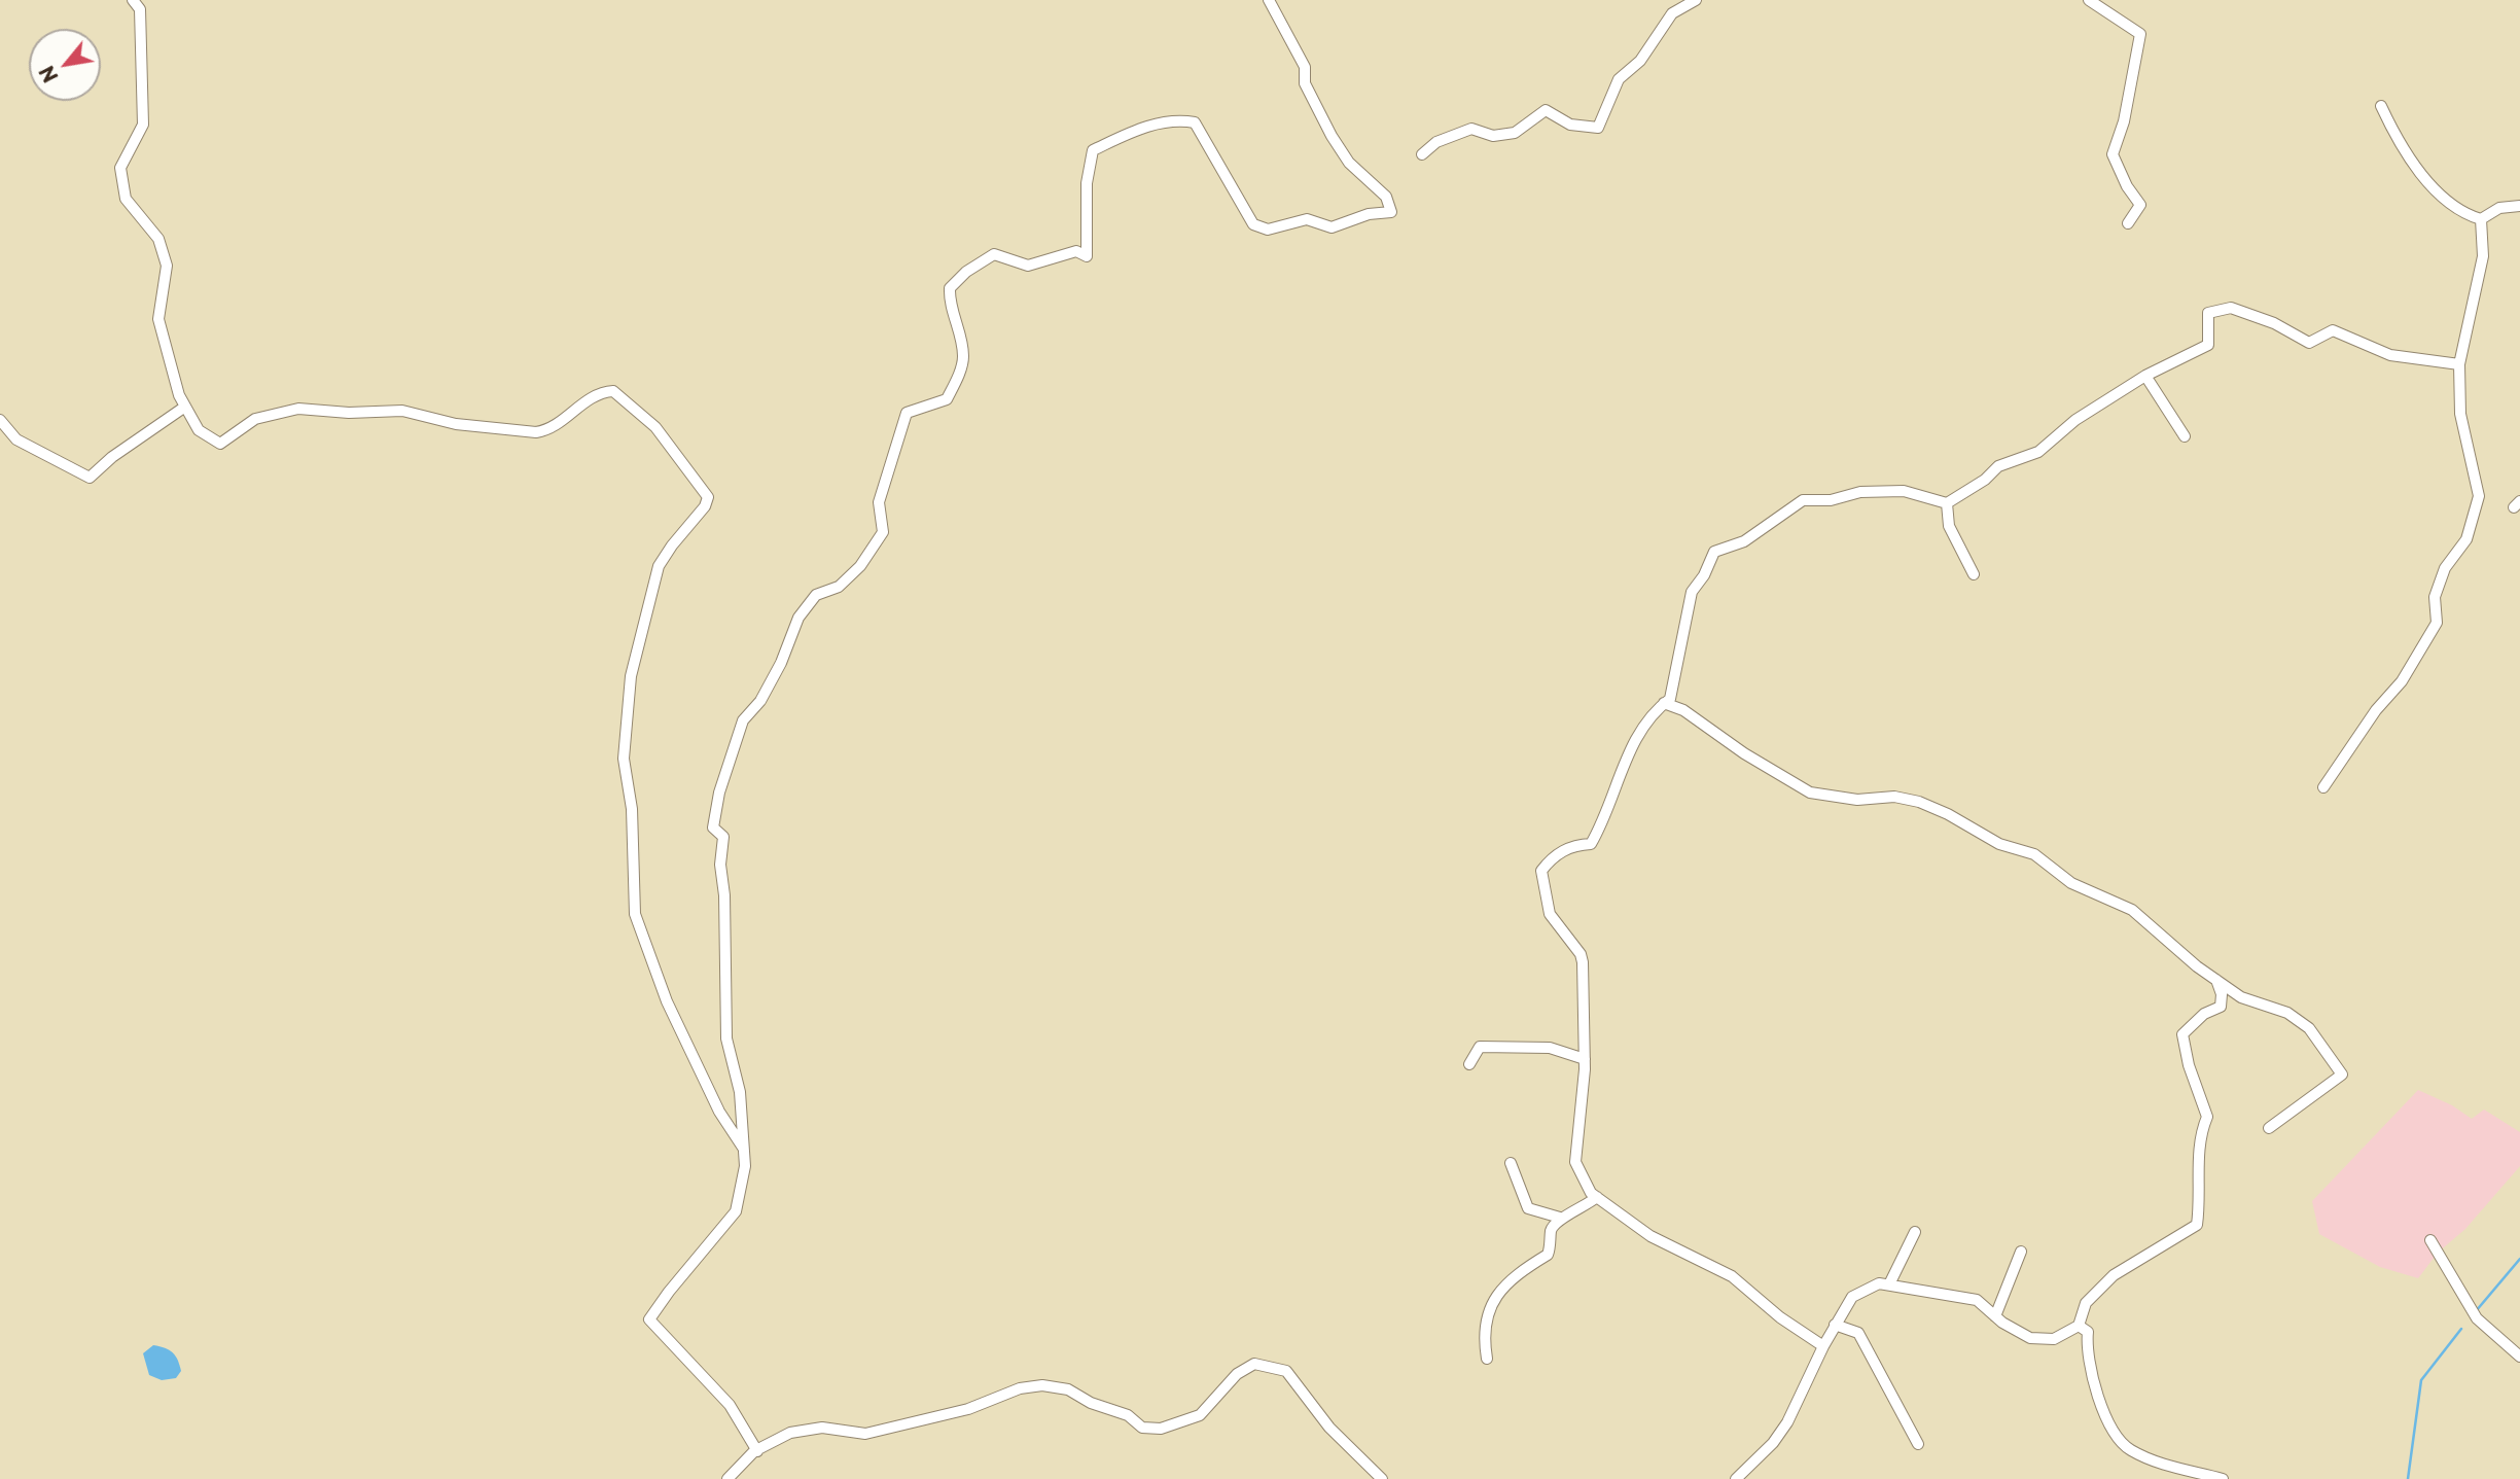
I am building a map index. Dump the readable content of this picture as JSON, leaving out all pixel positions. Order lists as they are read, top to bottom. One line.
{"north":"bottom left"}
